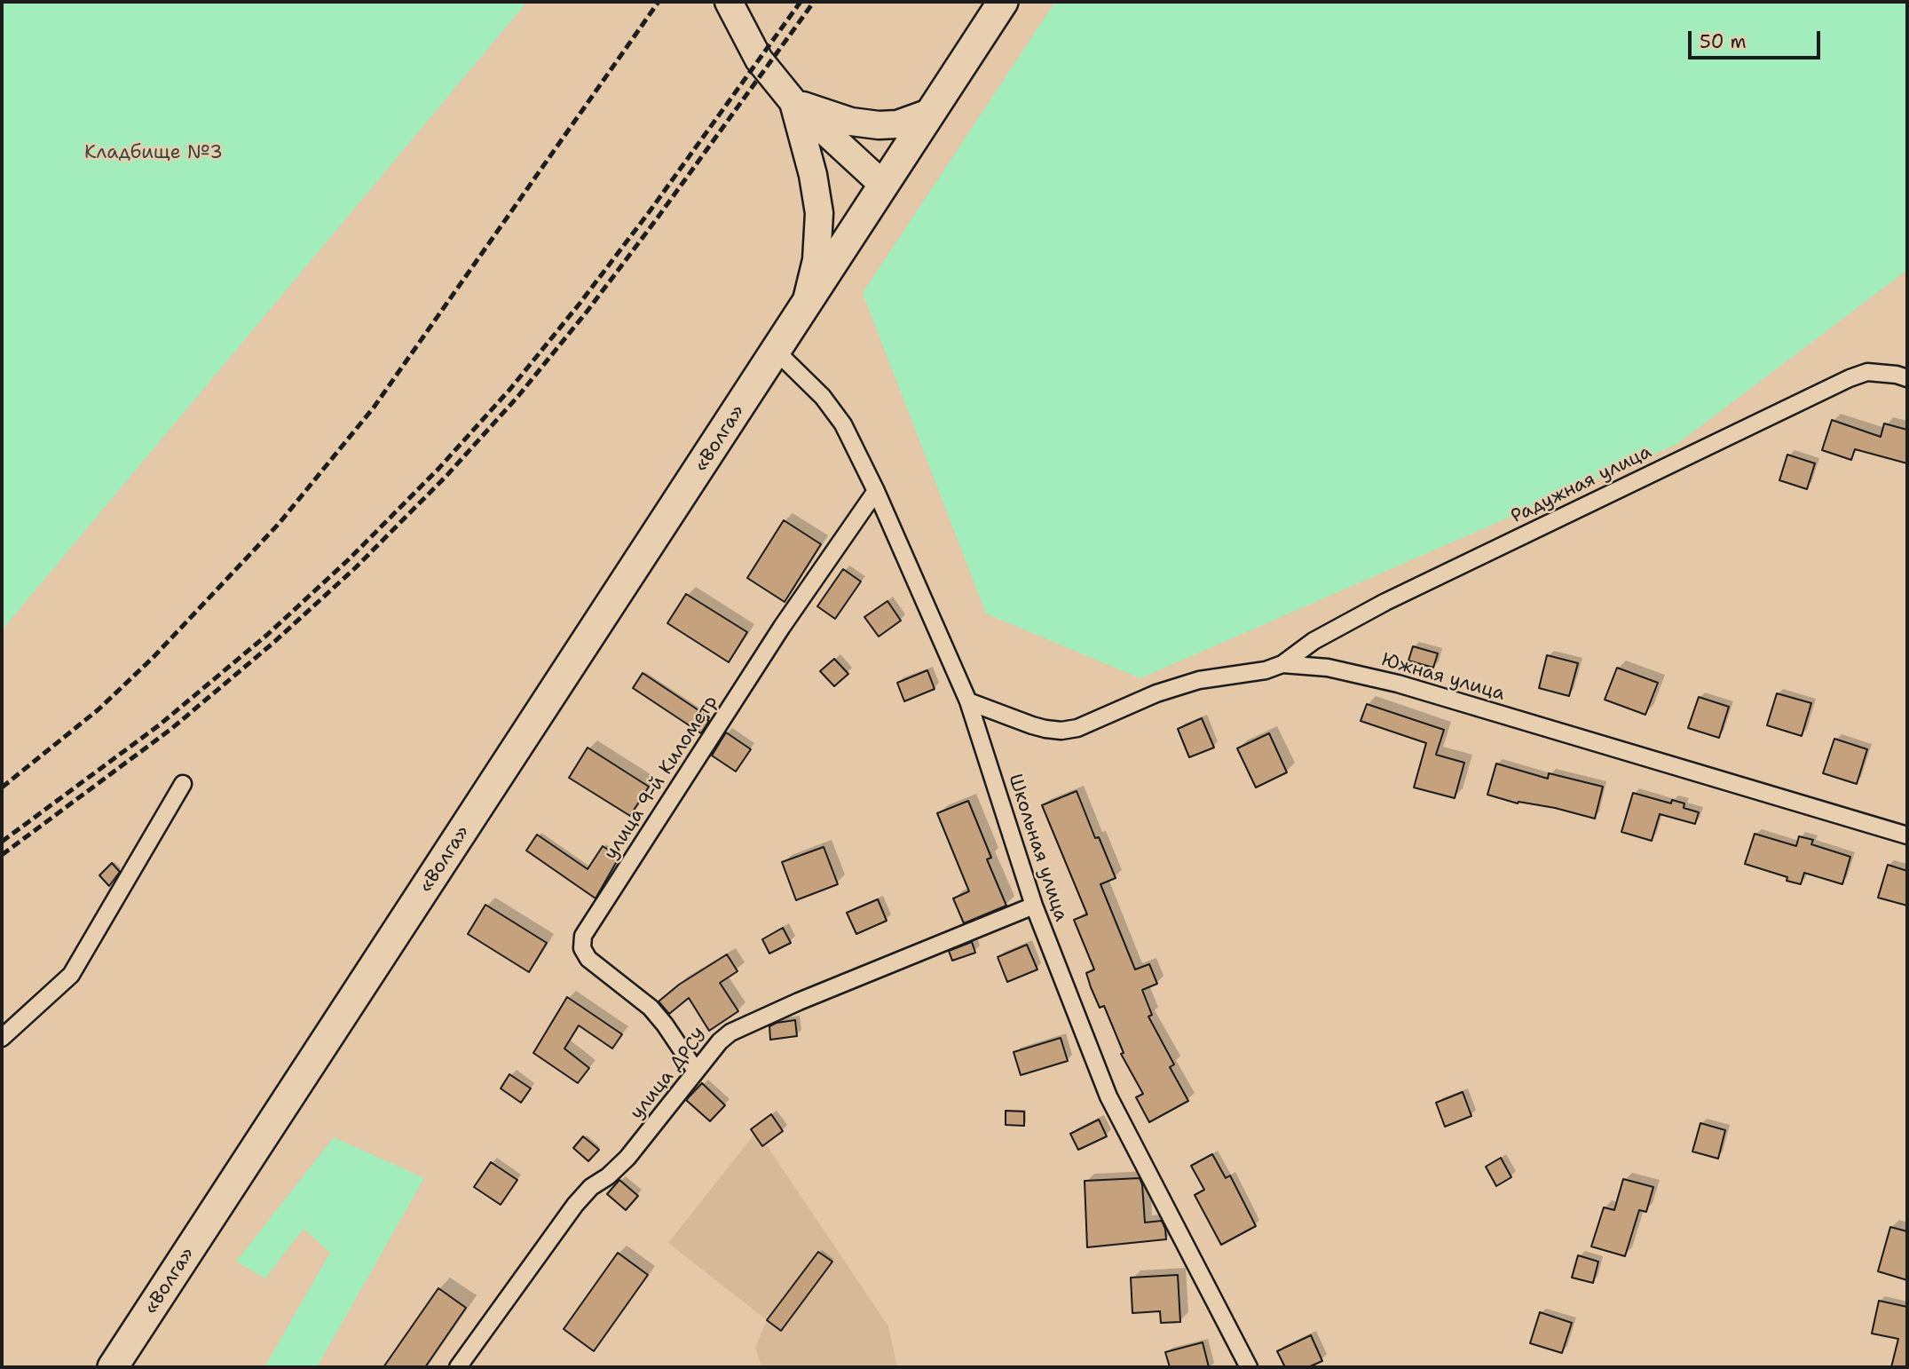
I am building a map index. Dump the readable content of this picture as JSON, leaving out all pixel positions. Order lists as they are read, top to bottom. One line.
{"streets":{"highway":["«Волга»"],"street":["Радужная улица","Южная улица","улица 9-й Километр","Школьная улица","улица ДРСУ"]},"crossings":[["«Волга»","Школьная улица"],["Радужная улица","Южная улица"],["Южная улица","Школьная улица"],["улица 9-й Километр","Школьная улица"],["улица 9-й Километр","улица ДРСУ"],["Школьная улица","улица ДРСУ"]],"parks":["Кладбище №3"],"scale_bar":"50 m"}
